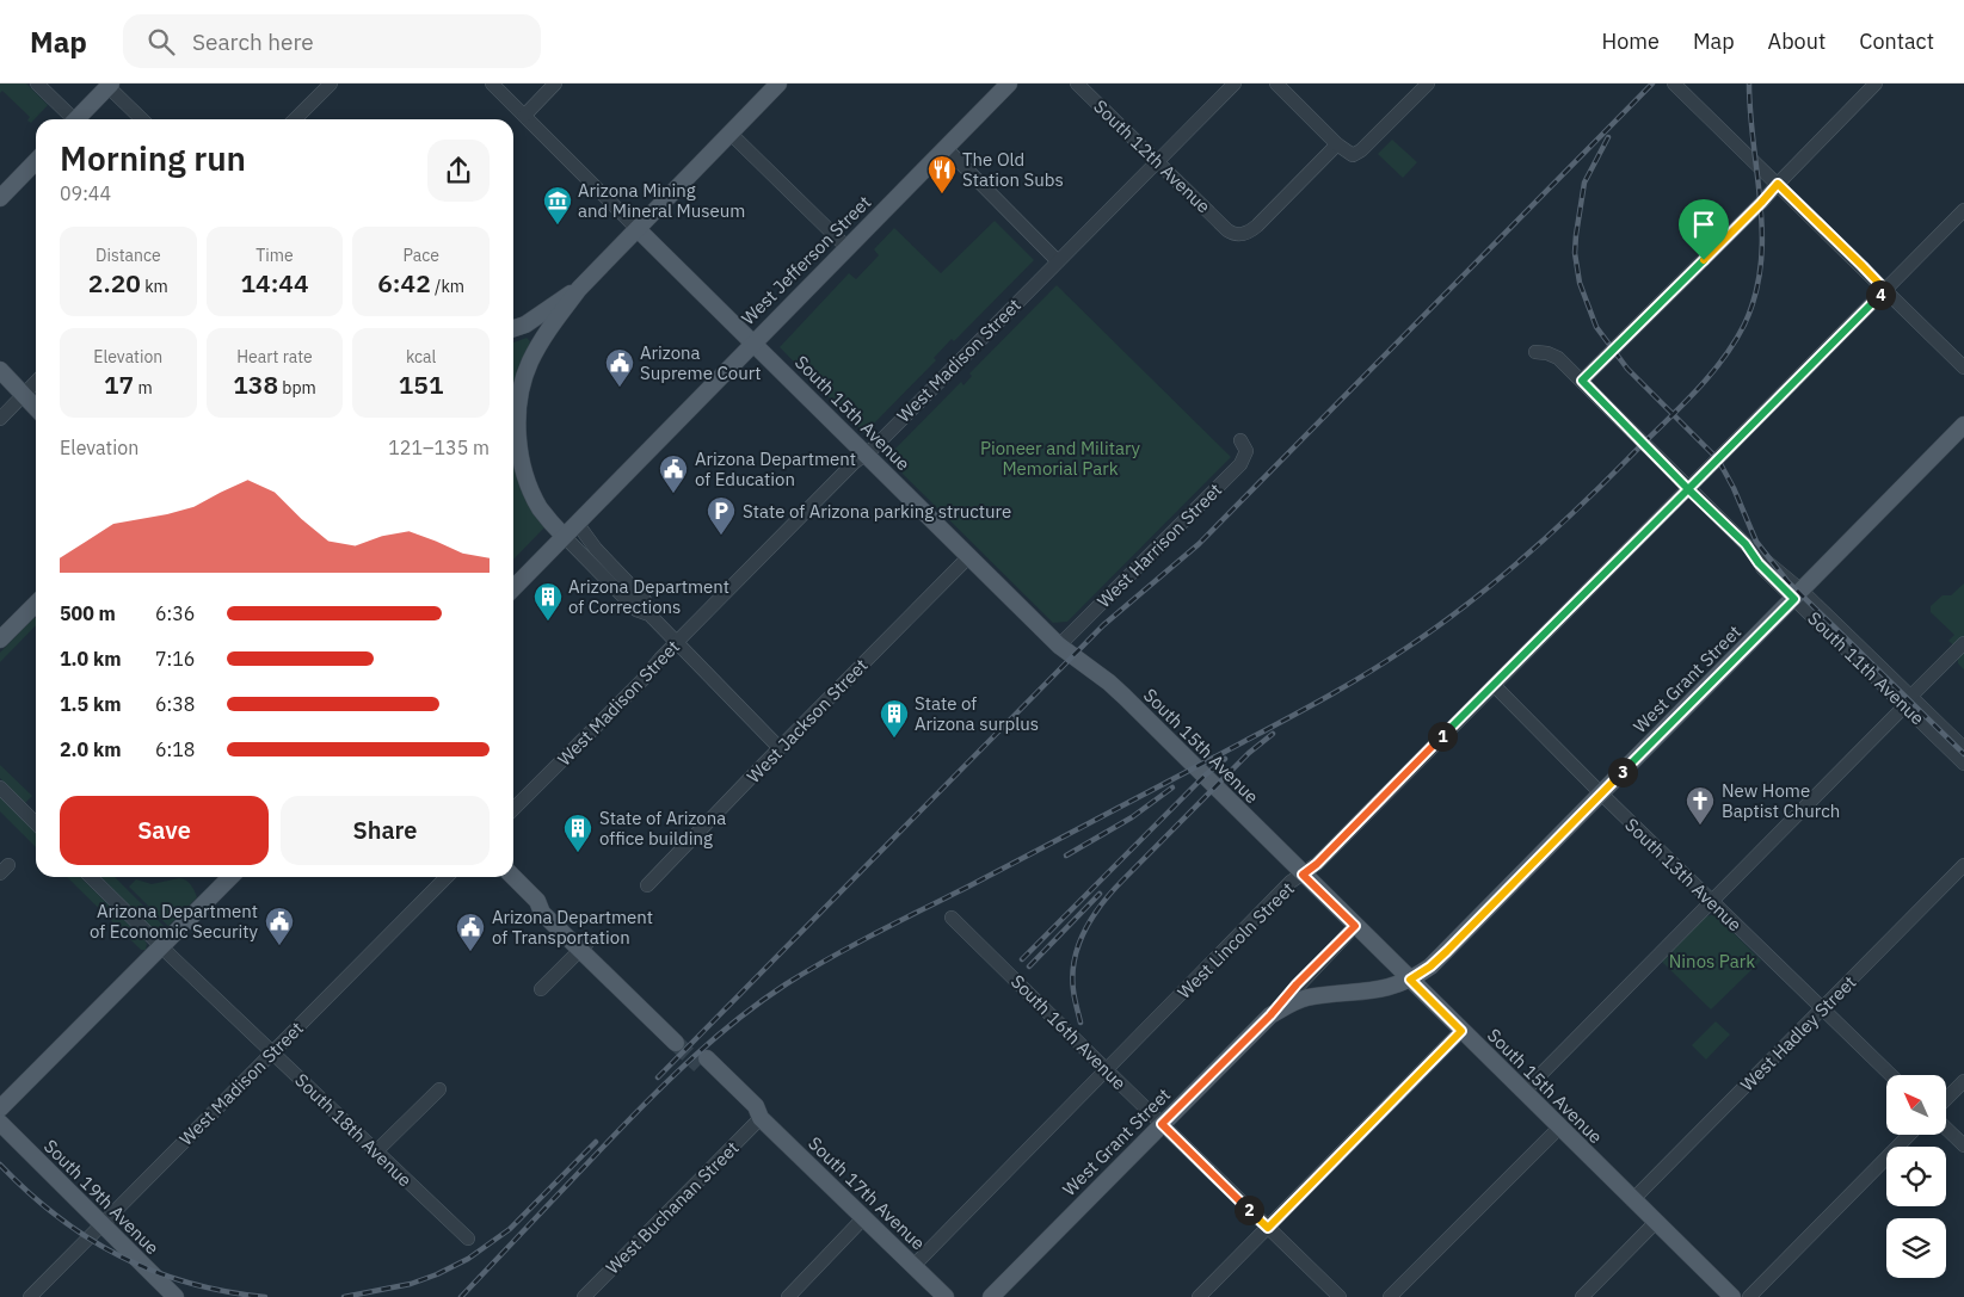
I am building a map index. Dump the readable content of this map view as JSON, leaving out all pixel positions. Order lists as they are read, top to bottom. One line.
{"streets":{"main road":["West Jefferson Street","South 15th Avenue","West Grant Street","South 17th Avenue","South 19th Avenue"],"street":["South 12th Avenue","West Madison Street","West Harrison Street","South 11th Avenue","West Jackson Street","South 13th Avenue","West Lincoln Street","South 16th Avenue","West Hadley Street","South 18th Avenue","West Buchanan Street"]},"crossings":[["South 12th Avenue","West Madison Street"],["West Jefferson Street","South 15th Avenue"],["West Madison Street","South 15th Avenue"],["West Madison Street","South 18th Avenue"],["West Madison Street","South 19th Avenue"],["South 15th Avenue","West Harrison Street"],["South 15th Avenue","West Grant Street"],["South 15th Avenue","West Jackson Street"],["South 15th Avenue","West Lincoln Street"],["South 15th Avenue","West Hadley Street"],["South 11th Avenue","West Grant Street"],["South 11th Avenue","West Lincoln Street"],["West Grant Street","South 13th Avenue"],["West Grant Street","South 16th Avenue"],["South 13th Avenue","West Lincoln Street"],["South 13th Avenue","West Hadley Street"],["West Lincoln Street","South 16th Avenue"],["West Lincoln Street","South 17th Avenue"],["South 17th Avenue","West Buchanan Street"]],"parks":["Pioneer and Military Memorial Park","Ninos Park"],"places":{"restaurant":["The Old Station Subs"],"museum":["Arizona Mining and Mineral Museum"],"public building":["Arizona Supreme Court","Arizona Department of Education","Arizona Department of Economic Security","Arizona Department of Transportation"],"parking":["State of Arizona parking structure"],"building":["Arizona Department of Corrections","State of Arizona surplus","State of Arizona office building"],"church":["New Home Baptist Church"]},"north":"top left","page":{"header":"Map","search":"Search here","nav":["Home","Map","About","Contact"],"heading":["Morning run","09:44"],"stats":[["Distance","2.20 km"],["Time","14:44"],["Pace","6:42 /km"],["Elevation","17 m"],["Heart rate","138 bpm"],["kcal","151"]],"pins":["4","1","3","2"],"chart":["Elevation","121–135 m"],"list":[{"name":"500 m","note":"6:36"},{"name":"1.0 km","note":"7:16"},{"name":"1.5 km","note":"6:38"},{"name":"2.0 km","note":"6:18"}],"buttons":["Save","Share"]}}
